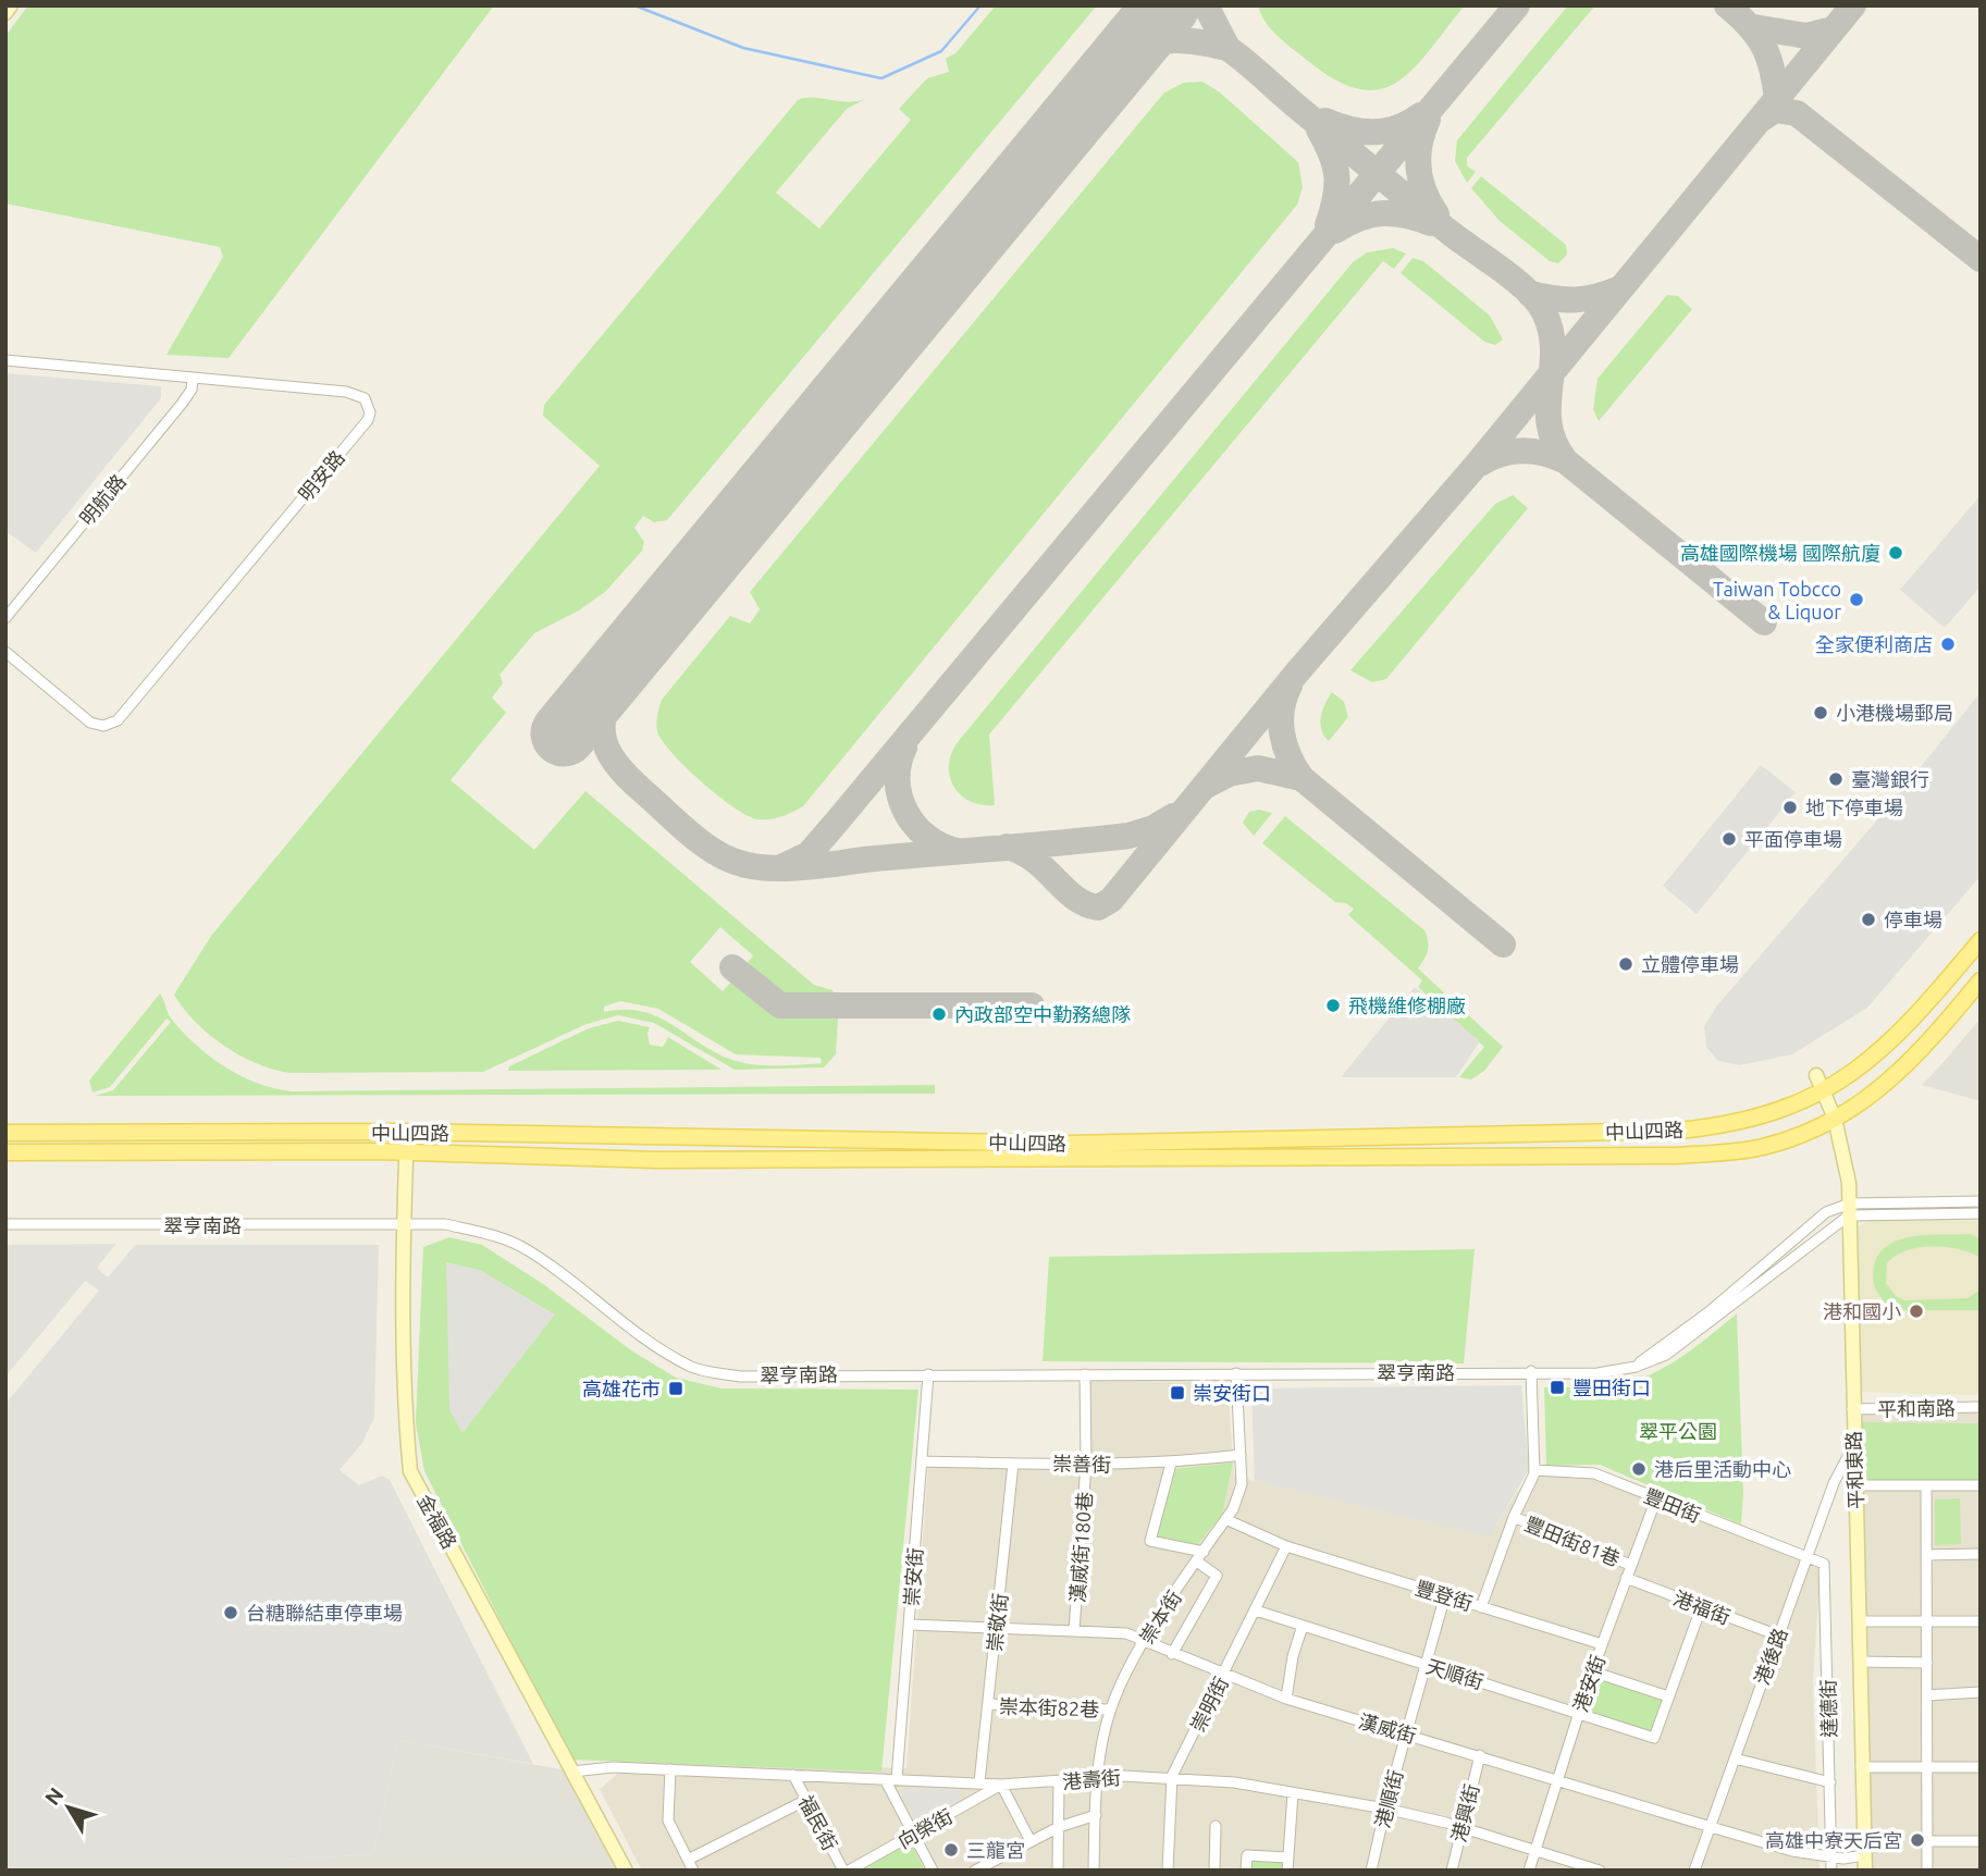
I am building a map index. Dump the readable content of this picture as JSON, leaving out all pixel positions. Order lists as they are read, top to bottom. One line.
{"streets":{"main road":["中山四路"],"street":["明安路","明航路","翠亨南路","平和南路","崇善街","平和東路","豐田街","金福路","豐田街81巷","漢威街180巷","崇安街","豐登街","港福街","崇本街","崇敬街","港後路","天順街","港安街","崇明街","崇本街82巷","達德街","漢威街","港壽街","港順街","港興街","福民街","向榮街"]},"crossings":[["明安路","明航路"],["中山四路","平和東路"],["中山四路","金福路"],["翠亨南路","平和東路"],["翠亨南路","金福路"],["翠亨南路","漢威街180巷"],["翠亨南路","崇安街"],["翠亨南路","崇本街"],["平和南路","平和東路"],["崇善街","漢威街180巷"],["崇善街","崇安街"],["崇善街","崇本街"],["崇善街","崇敬街"],["平和東路","港後路"],["平和東路","漢威街"],["豐田街","港後路"],["豐田街","港安街"],["豐田街","達德街"],["金福路","港壽街"],["豐田街81巷","港安街"],["漢威街180巷","漢威街"],["崇安街","漢威街"],["崇安街","港壽街"],["豐登街","崇本街"],["豐登街","港安街"],["豐登街","崇明街"],["豐登街","港順街"],["港福街","港後路"],["港福街","港安街"],["崇本街","崇本街82巷"],["崇本街","漢威街"],["崇本街","港壽街"],["崇敬街","崇本街82巷"],["崇敬街","漢威街"],["崇敬街","港壽街"],["港後路","達德街"],["港後路","漢威街"],["天順街","港安街"],["天順街","崇明街"],["天順街","港順街"],["港安街","漢威街"],["港安街","港壽街"],["崇明街","漢威街"],["崇明街","港壽街"],["達德街","漢威街"],["漢威街","港順街"],["漢威街","港興街"],["港壽街","港順街"],["港壽街","港興街"],["港壽街","福民街"],["港壽街","向榮街"],["福民街","向榮街"]],"parks":["翠平公園"],"places":{"other":["高雄國際機場 國際航廈","Taiwan Tobcco & Liquor","全家便利商店","小港機場郵局","臺灣銀行","地下停車場","平面停車場","停車場","立體停車場","飛機維修棚廠","內政部空中勤務總隊","港和國小","港后里活動中心","台糖聯結車停車場","高雄中寮天后宮","三龍宮"],"transit":["豐田街口","高雄花市","崇安街口"]},"north":"top left"}
